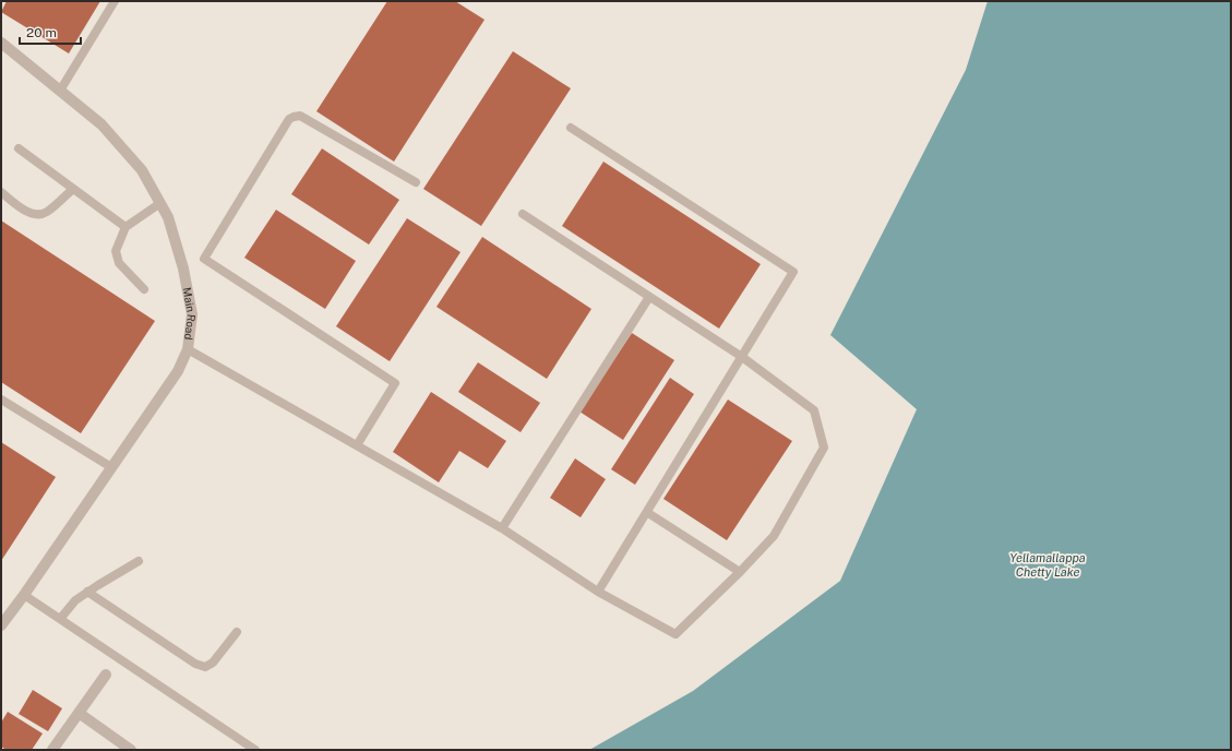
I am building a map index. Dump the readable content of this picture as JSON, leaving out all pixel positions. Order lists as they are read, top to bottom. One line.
{"streets":{"street":["Main Road"]},"water":["Yellamallappa Chetty Lake"],"scale_bar":"20 m"}
